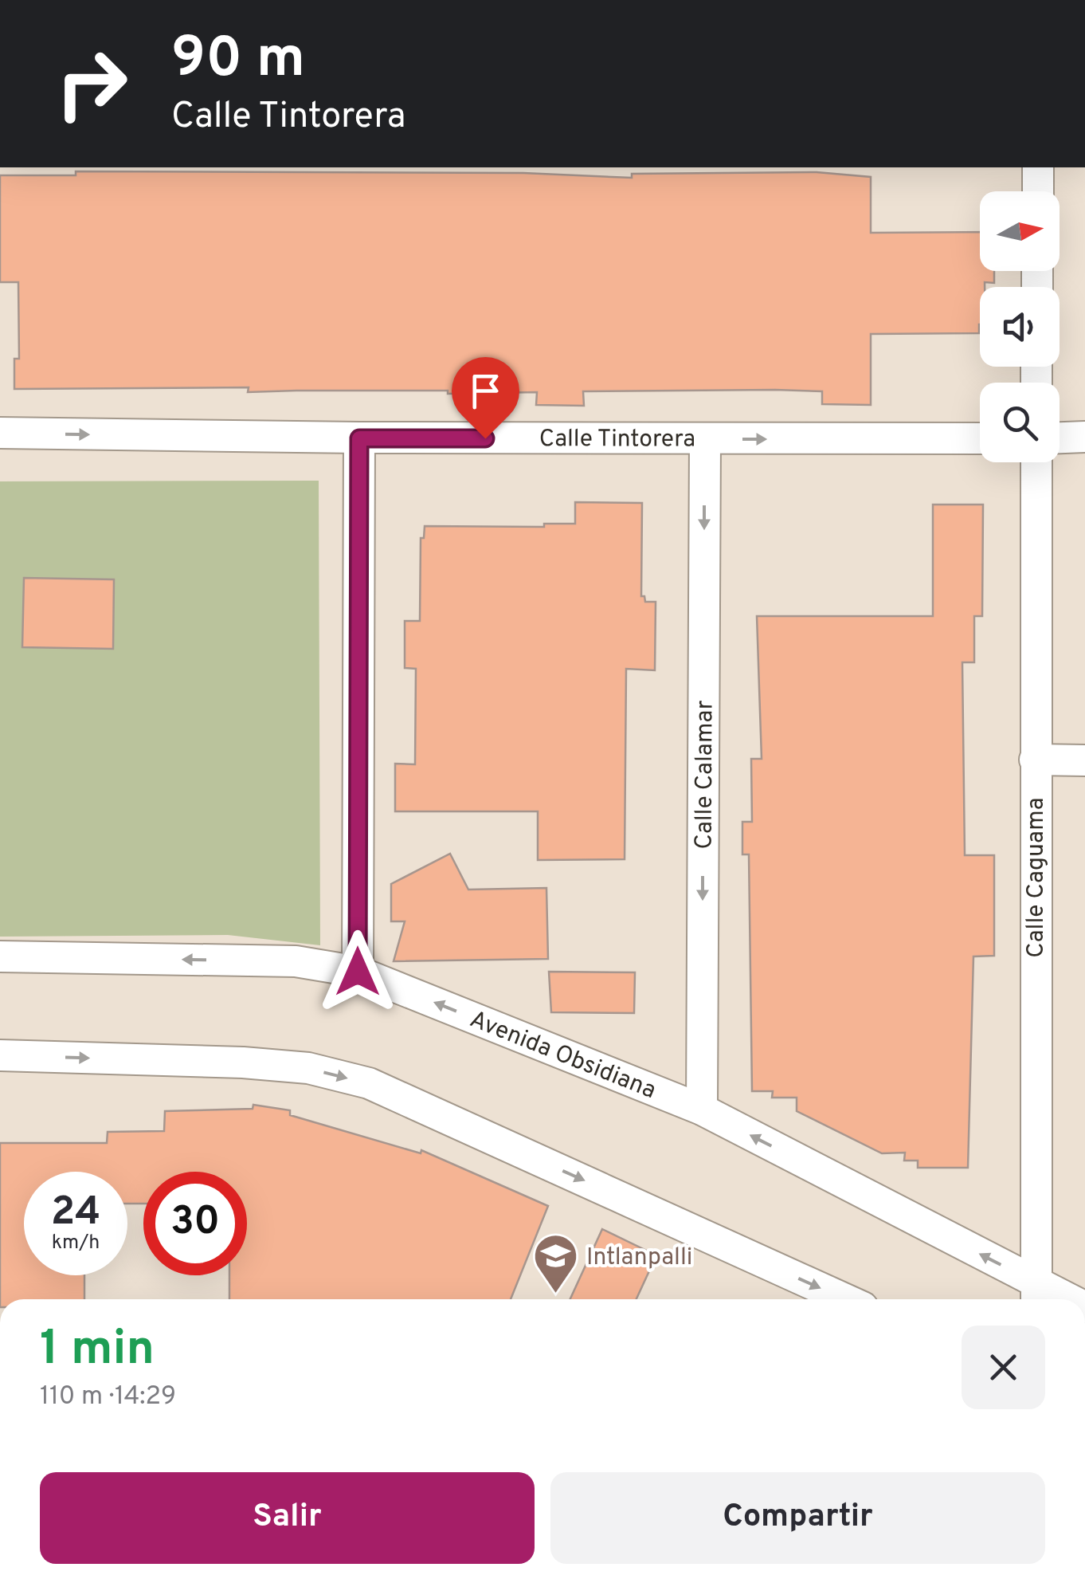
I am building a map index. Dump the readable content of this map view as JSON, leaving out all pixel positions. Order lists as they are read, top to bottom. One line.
{"streets":{"street":["Calle Tintorera","Calle Calamar","Calle Caguama","Avenida Obsidiana"]},"crossings":[["Calle Tintorera","Calle Calamar"],["Calle Calamar","Avenida Obsidiana"],["Calle Caguama","Avenida Obsidiana"]],"one_way":["Calle Tintorera","Calle Calamar"],"places":{"school or university":["Intlanpalli"]},"north":"right","page":{"turn":["90 m","Calle Tintorera"],"speed":"24 km/h","limit":"30","heading":["1 min","110 m · 14:29"],"buttons":["Salir","Compartir"]}}
